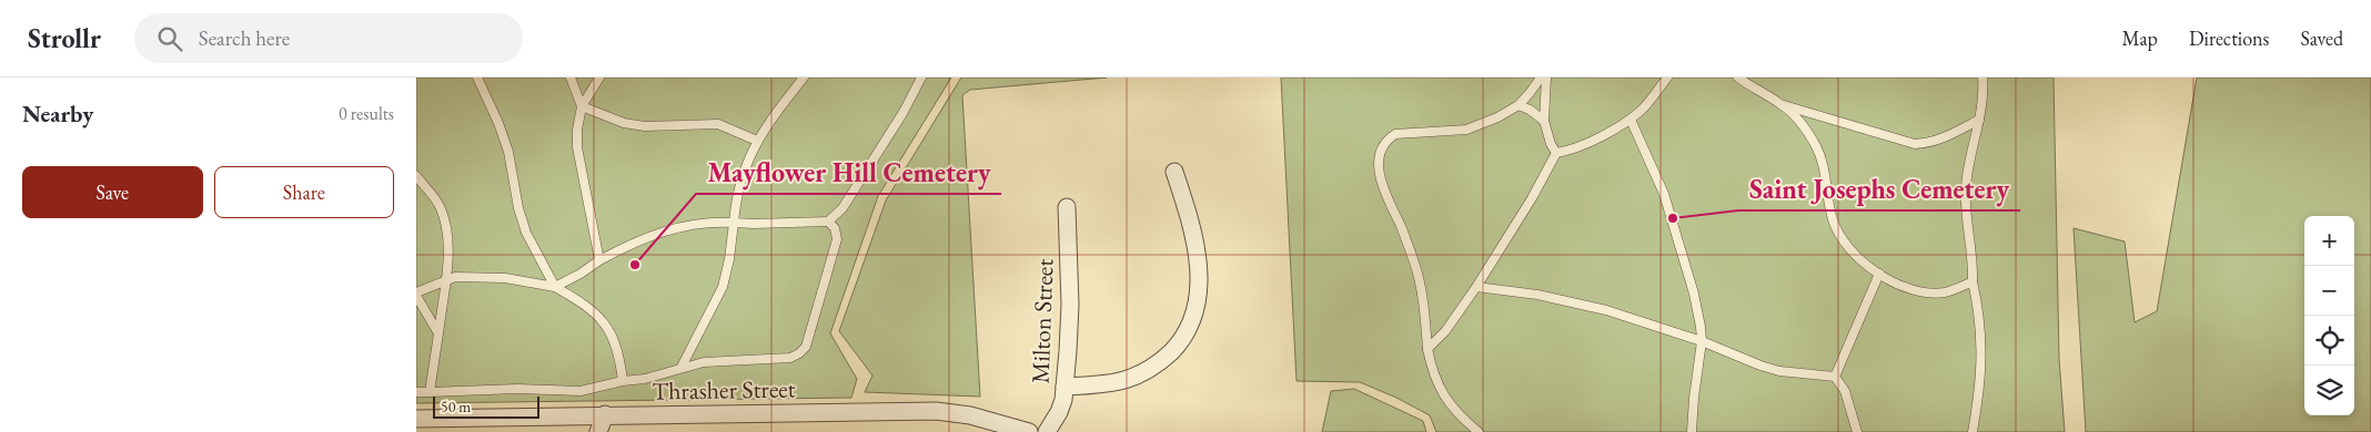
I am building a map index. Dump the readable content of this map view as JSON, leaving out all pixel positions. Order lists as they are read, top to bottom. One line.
{"streets":{"street":["Milton Street","Thrasher Street"]},"places":["Saint Josephs Cemetery","Mayflower Hill Cemetery"],"scale_bar":"50 m","page":{"header":"Strollr","search":"Search here","nav":["Map","Directions","Saved"],"heading":["Nearby","0 results"],"buttons":["Save","Share"],"map_buttons":["+","−"],"scale":"50 m"}}
